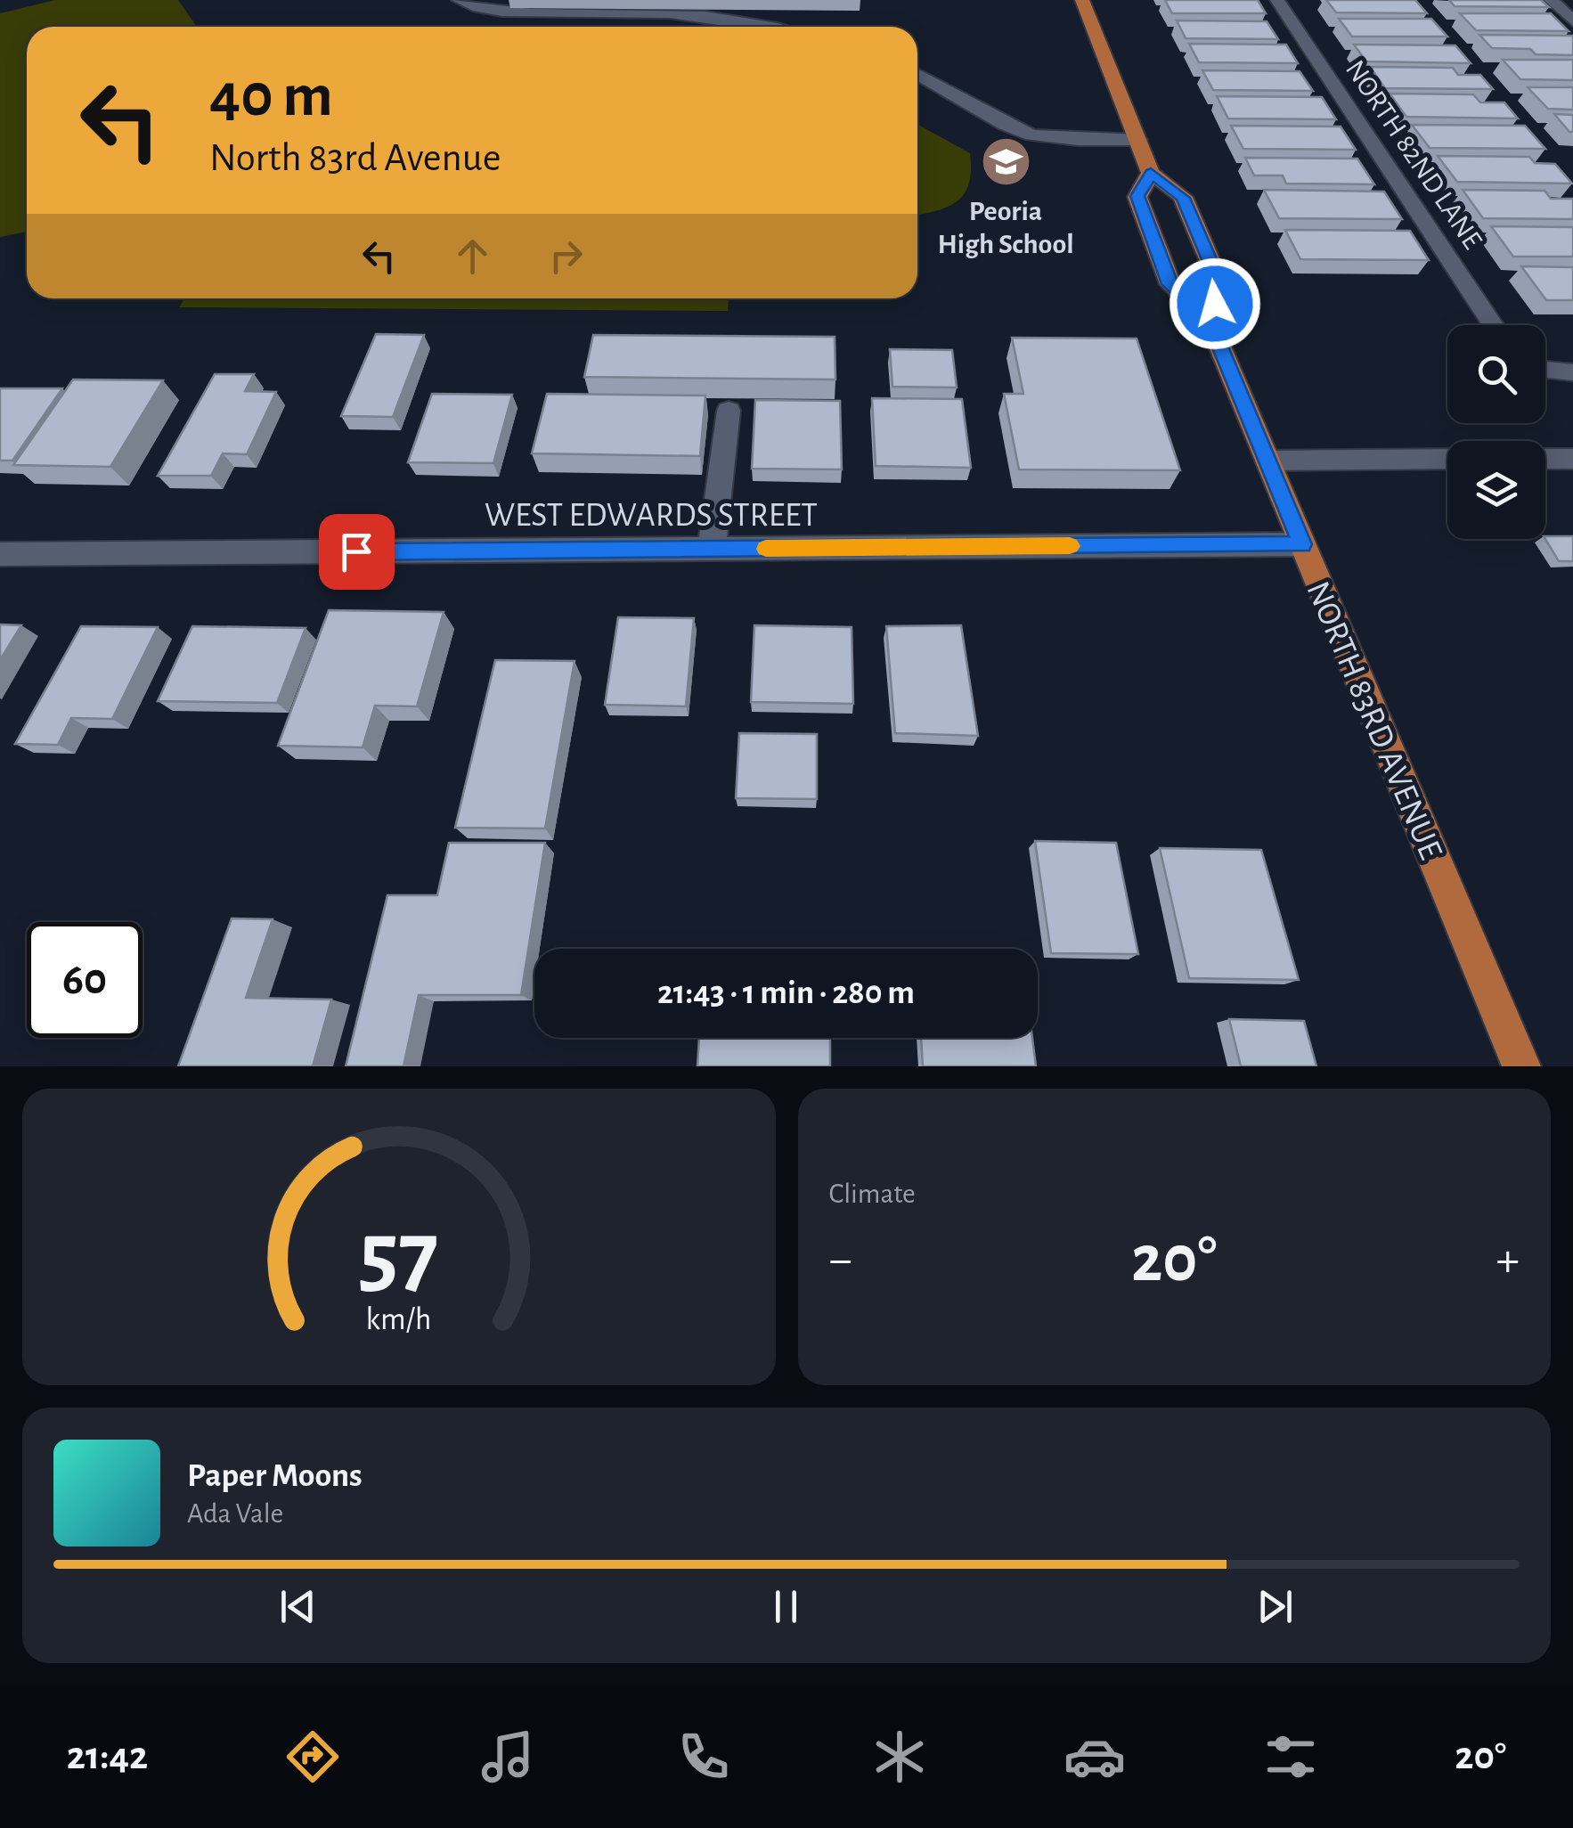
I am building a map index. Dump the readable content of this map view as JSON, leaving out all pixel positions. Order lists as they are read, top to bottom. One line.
{"streets":{"main road":["NORTH 83RD AVENUE"],"street":["NORTH 82ND LANE","WEST EDWARDS STREET"]},"crossings":[["WEST EDWARDS STREET","NORTH 83RD AVENUE"]],"places":{"school or university":["Peoria High School"]},"page":{"turn":["40 m","North 83rd Avenue"],"limit":"60","trip":"21:43 · 1 min · 280 m","tile":"Climate","heat":["−","20°","+"],"song":["Paper Moons","Ada Vale"],"tabs":["21:42","20°"],"gauge":["57","km/h"]}}
